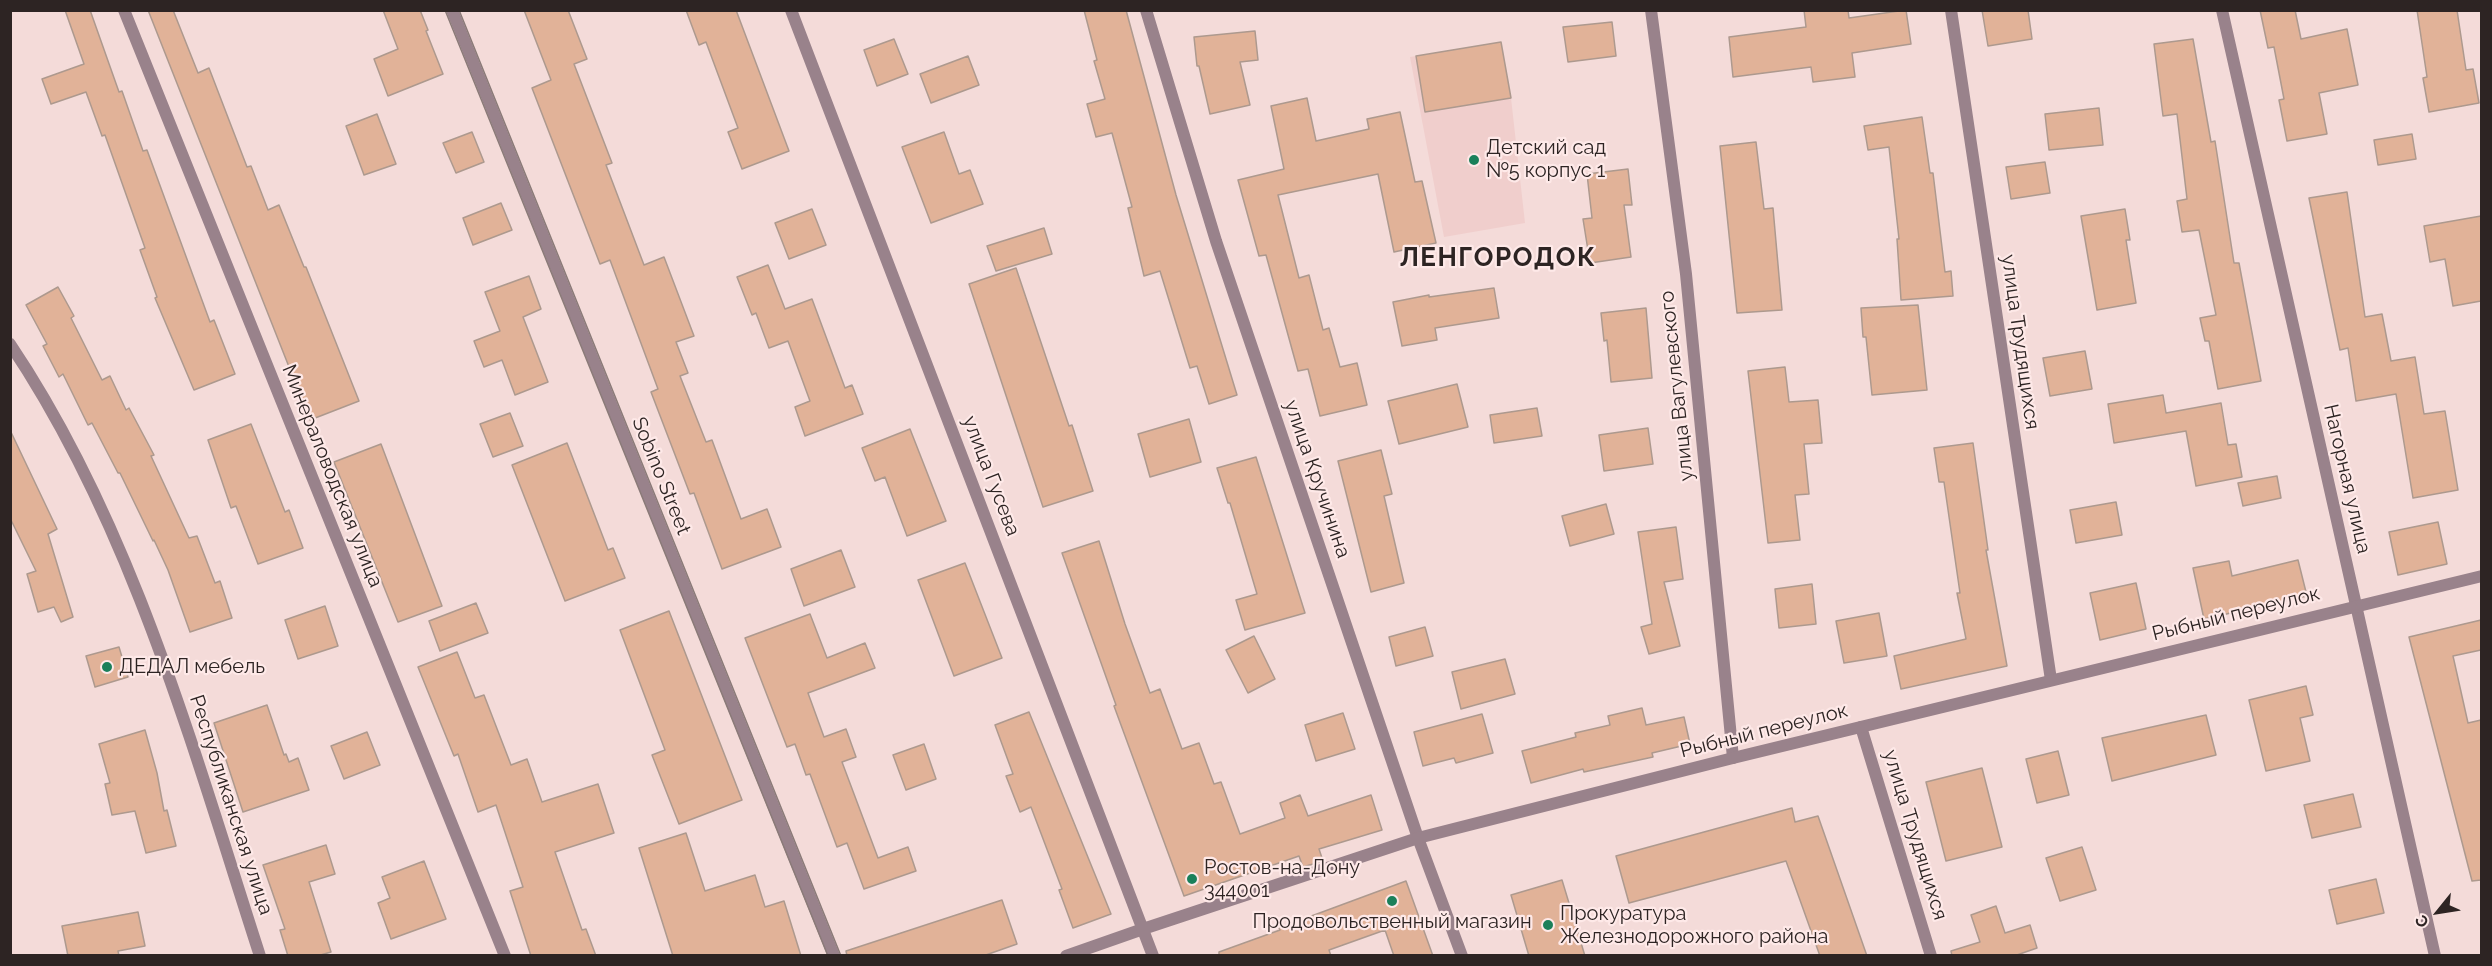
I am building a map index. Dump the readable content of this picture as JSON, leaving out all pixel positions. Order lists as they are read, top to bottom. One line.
{"streets":{"street":["улица Трудящихся","улица Вагулевского","Минераловодская улица","Sobino Street","улица Гусева","улица Кручинина","Нагорная улица","Рыбный переулок","Республиканская улица"]},"crossings":[["улица Трудящихся","Рыбный переулок"],["улица Вагулевского","Рыбный переулок"],["улица Гусева","Рыбный переулок"],["улица Кручинина","Рыбный переулок"],["Нагорная улица","Рыбный переулок"]],"districts":["ЛЕНГОРОДОК"],"places":["Детский сад №5 корпус 1","ДЕДАЛ мебель","Ростов-на-Дону 344001","Продовольственный магазин","Прокуратура Железнодорожного района"],"north":"bottom left"}
